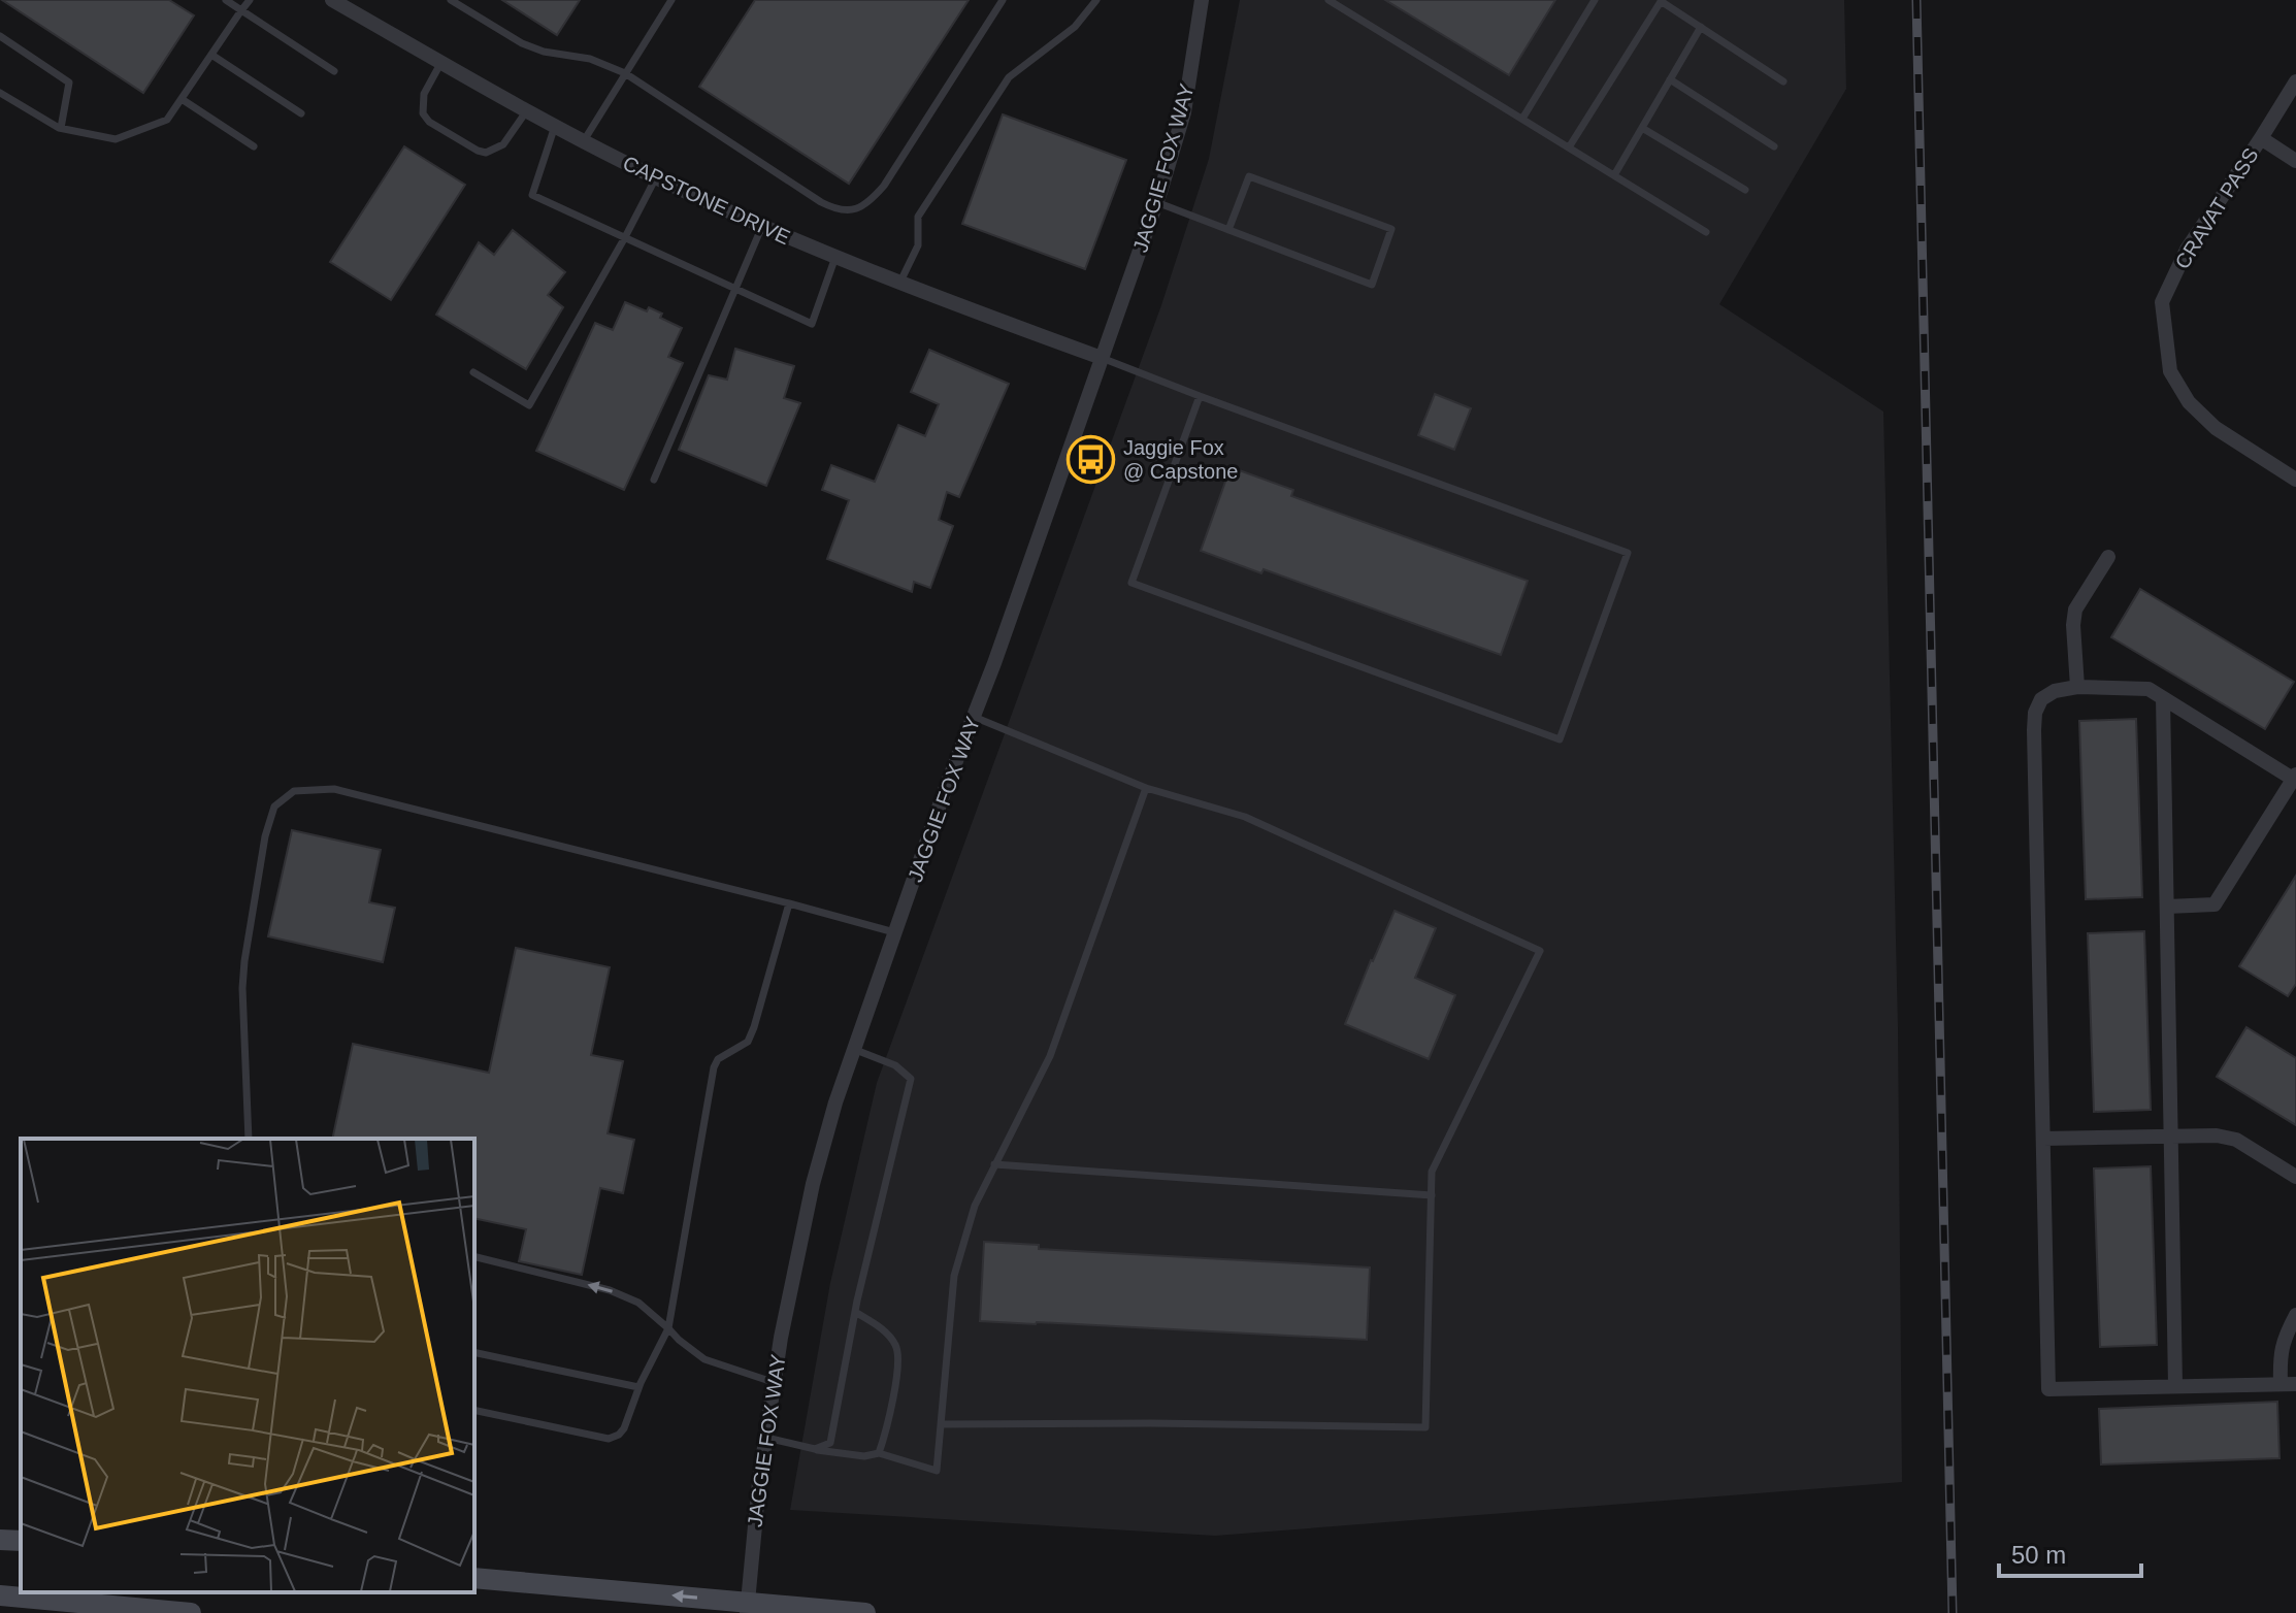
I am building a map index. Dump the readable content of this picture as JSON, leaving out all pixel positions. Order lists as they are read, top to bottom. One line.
{"streets":{"street":["JAGGIE FOX WAY","CAPSTONE DRIVE","CRAVAT PASS"]},"crossings":[["JAGGIE FOX WAY","CAPSTONE DRIVE"]],"places":{"bus stop":["Jaggie Fox @ Capstone"]},"scale_bar":"50 m"}
